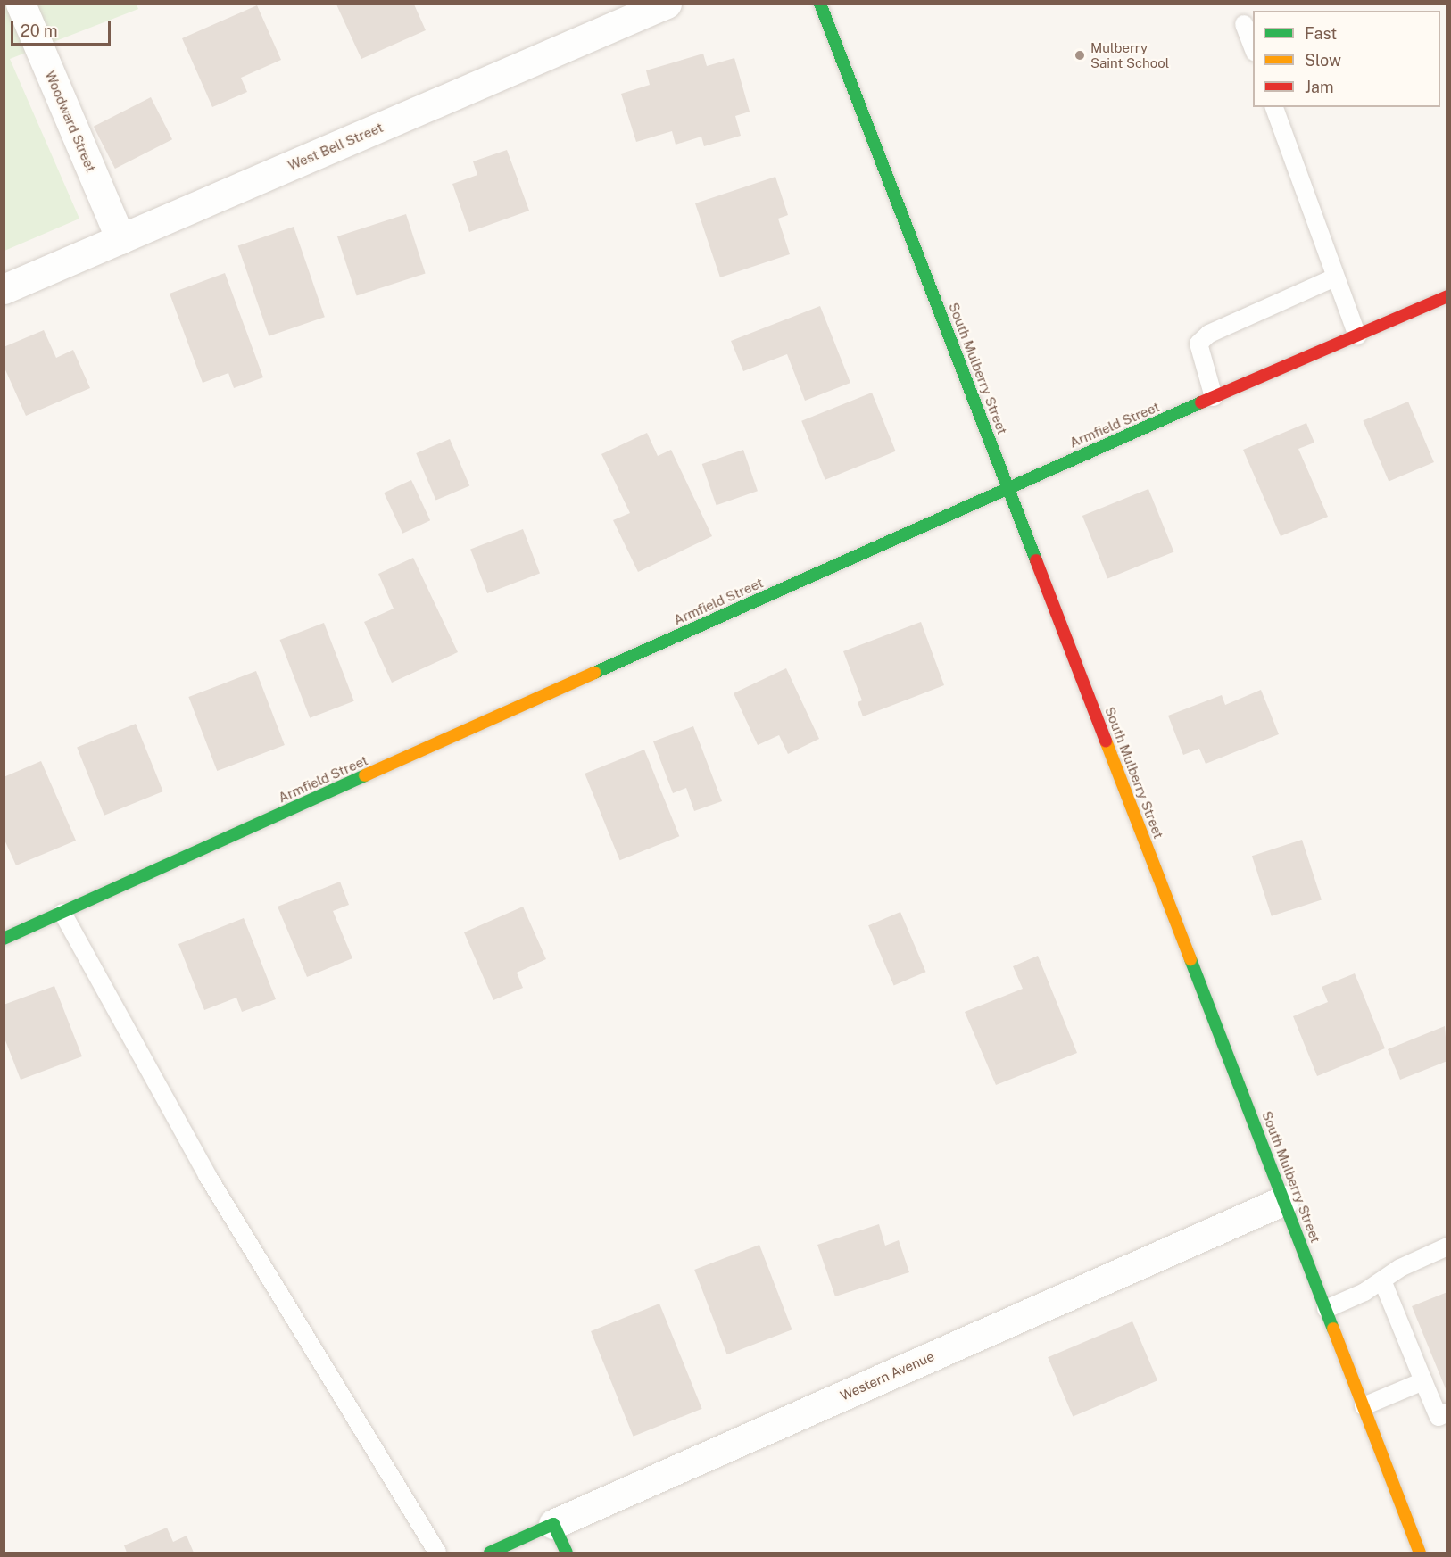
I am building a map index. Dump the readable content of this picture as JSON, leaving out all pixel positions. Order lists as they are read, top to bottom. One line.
{"streets":{"street":["Woodward Street","West Bell Street","South Mulberry Street","Armfield Street","Western Avenue"]},"crossings":[["Woodward Street","West Bell Street"],["South Mulberry Street","Armfield Street"],["South Mulberry Street","Western Avenue"]],"places":["Mulberry Saint School"],"legend":["Fast","Slow","Jam"],"scale_bar":"20 m"}
